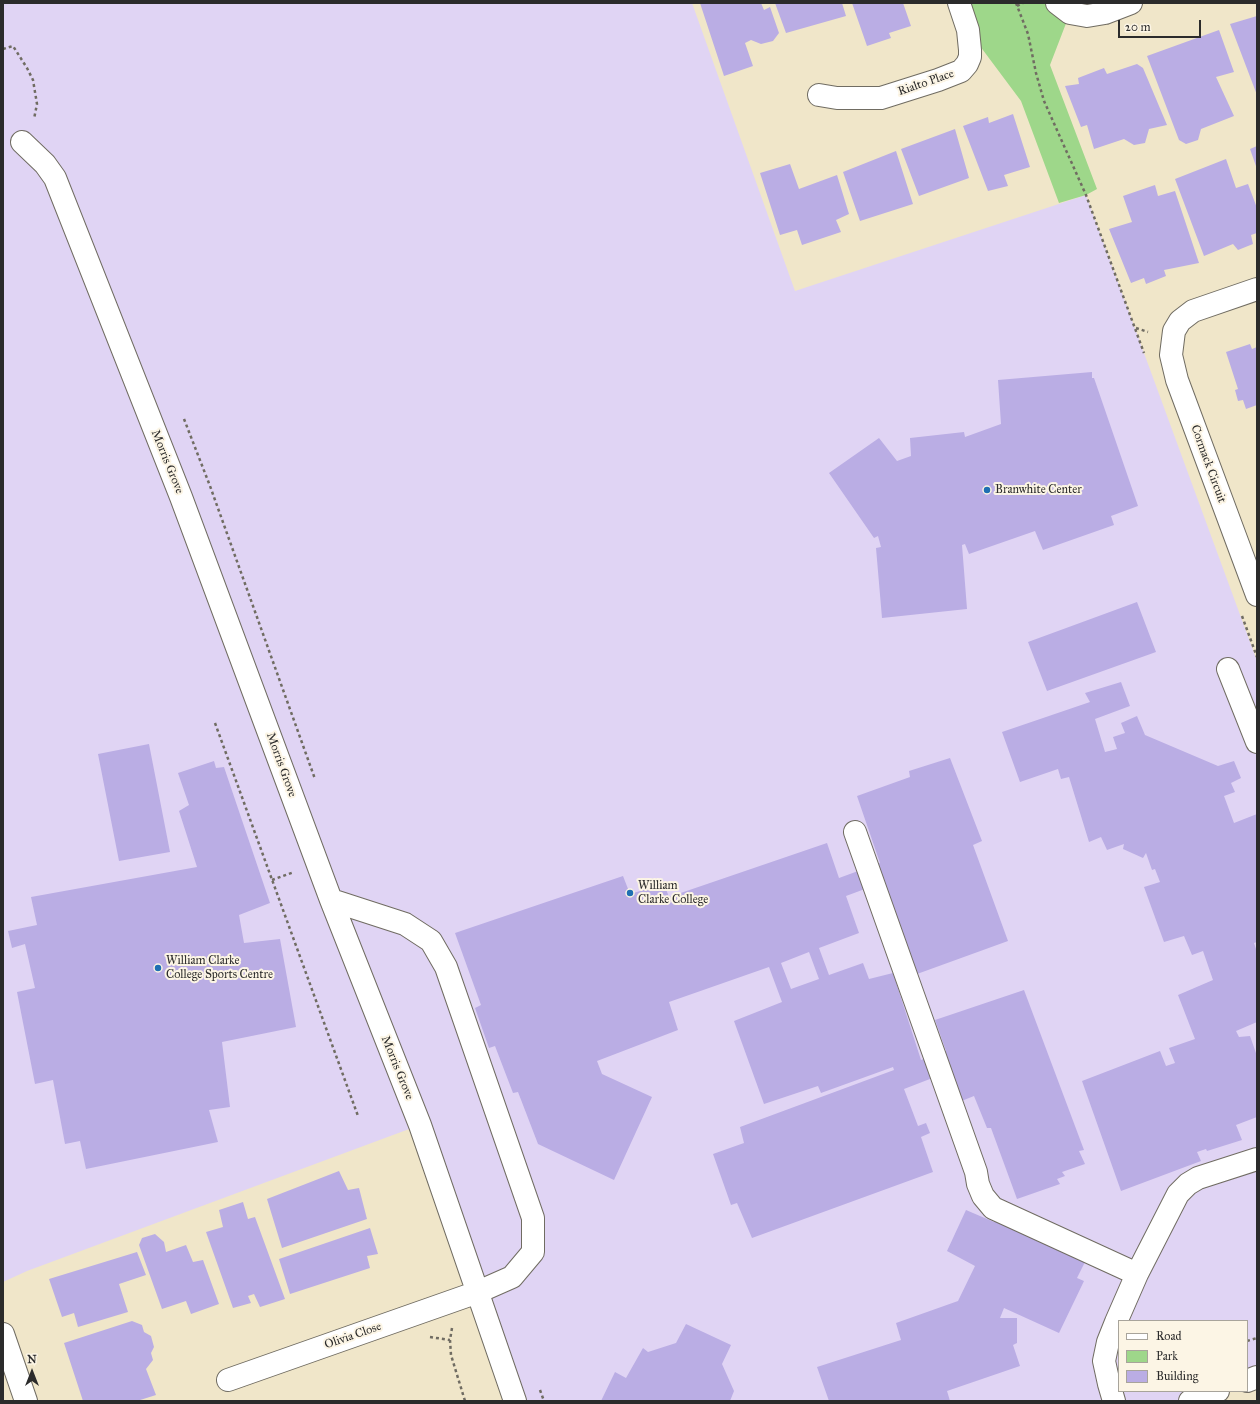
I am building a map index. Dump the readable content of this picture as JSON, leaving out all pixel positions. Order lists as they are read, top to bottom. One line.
{"streets":{"street":["Rialto Place","Morris Grove","Cormack Circuit","Olivia Close"]},"crossings":[["Morris Grove","Olivia Close"]],"places":["Branwhite Center","William Clarke College","William Clarke College Sports Centre"],"legend":["Road","Park","Building"],"scale_bar":"20 m","north":"top"}
